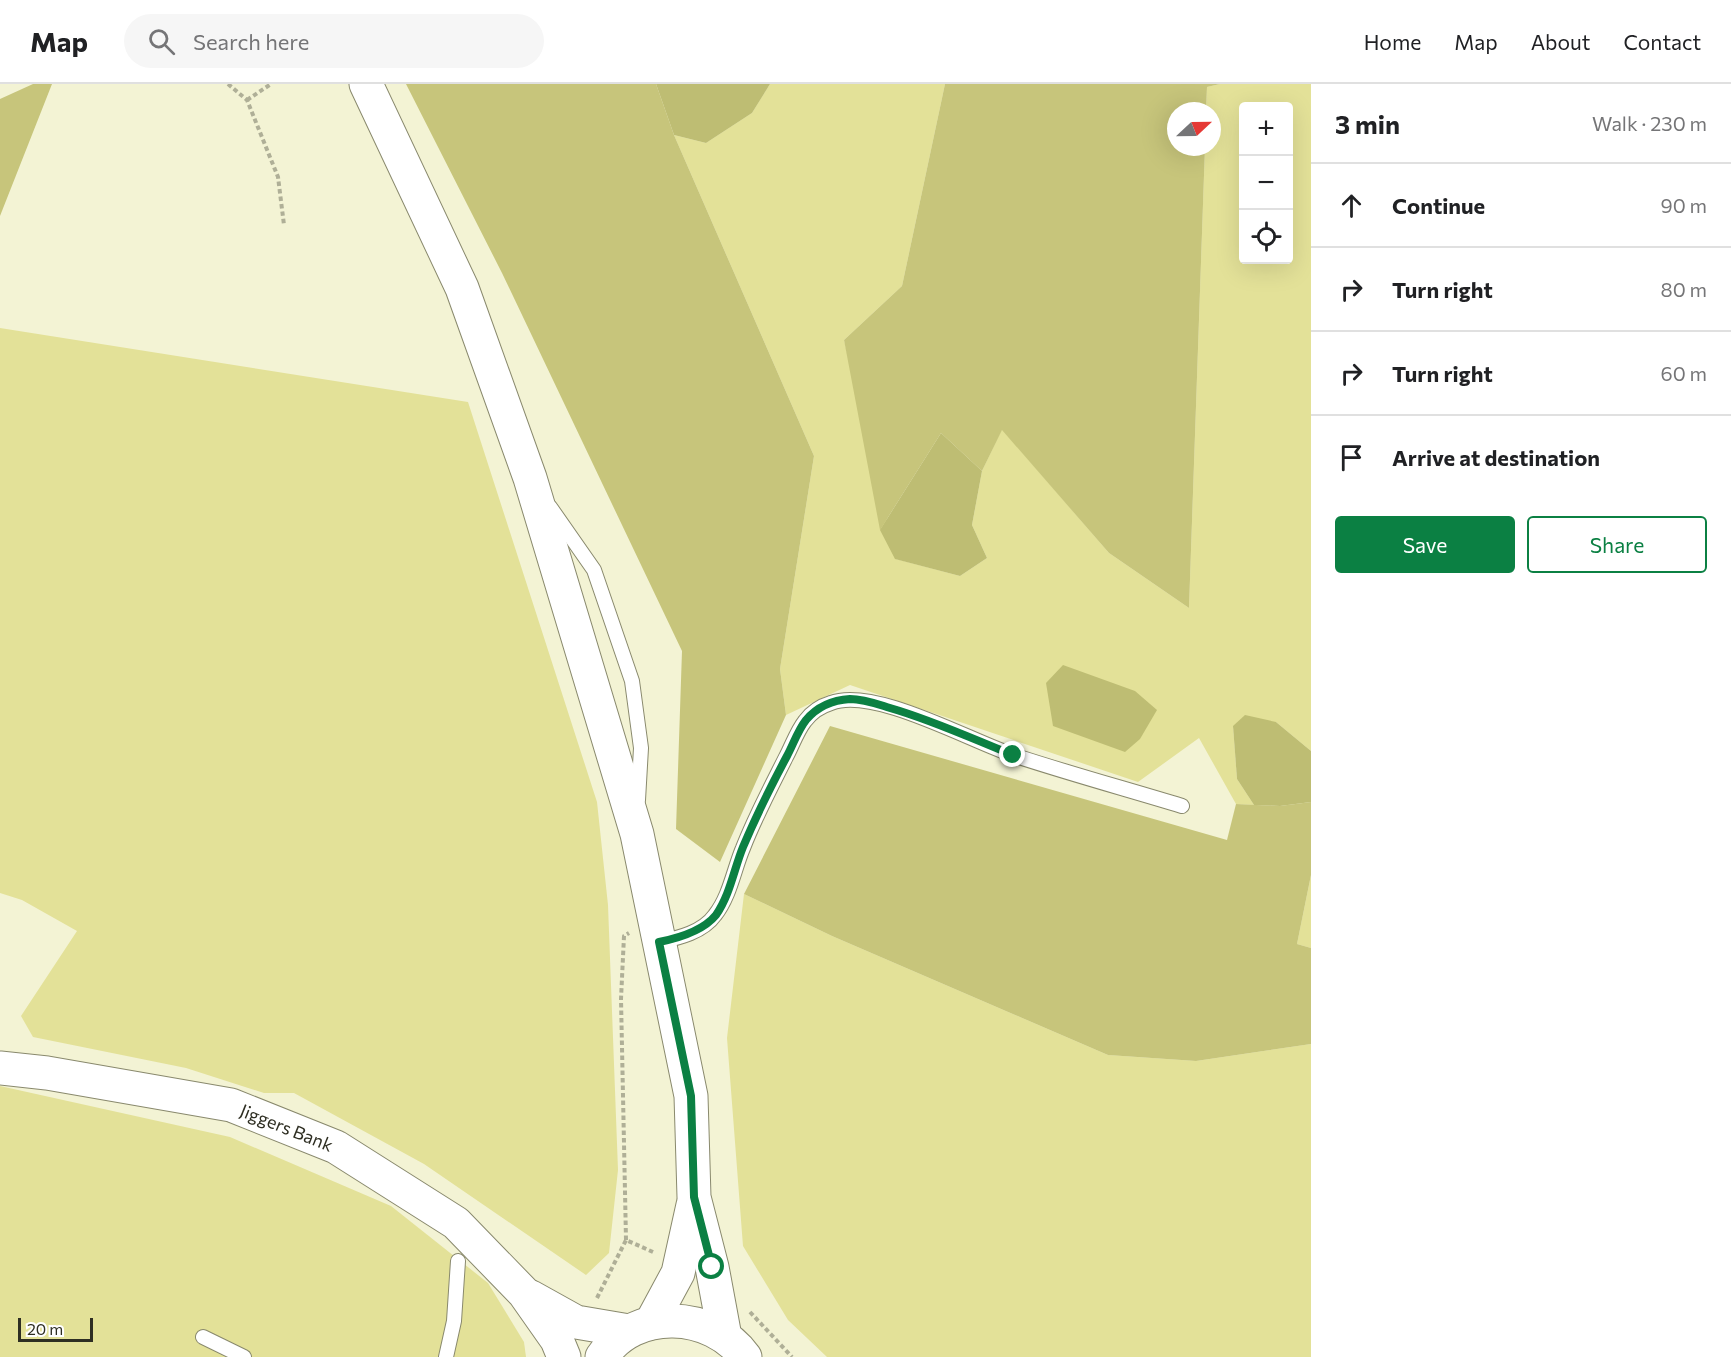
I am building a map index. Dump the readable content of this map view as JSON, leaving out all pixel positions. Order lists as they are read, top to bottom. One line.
{"streets":{"main road":["Jiggers Bank"]},"scale_bar":"20 m","north":"right","page":{"header":"Map","search":"Search here","nav":["Home","Map","About","Contact"],"heading":["3 min","Walk · 230 m"],"map_buttons":["+","−"],"list":[["Continue","90 m"],["Turn right","80 m"],["Turn right","60 m"],"Arrive at destination"],"buttons":["Save","Share"],"scale":"20 m"}}
